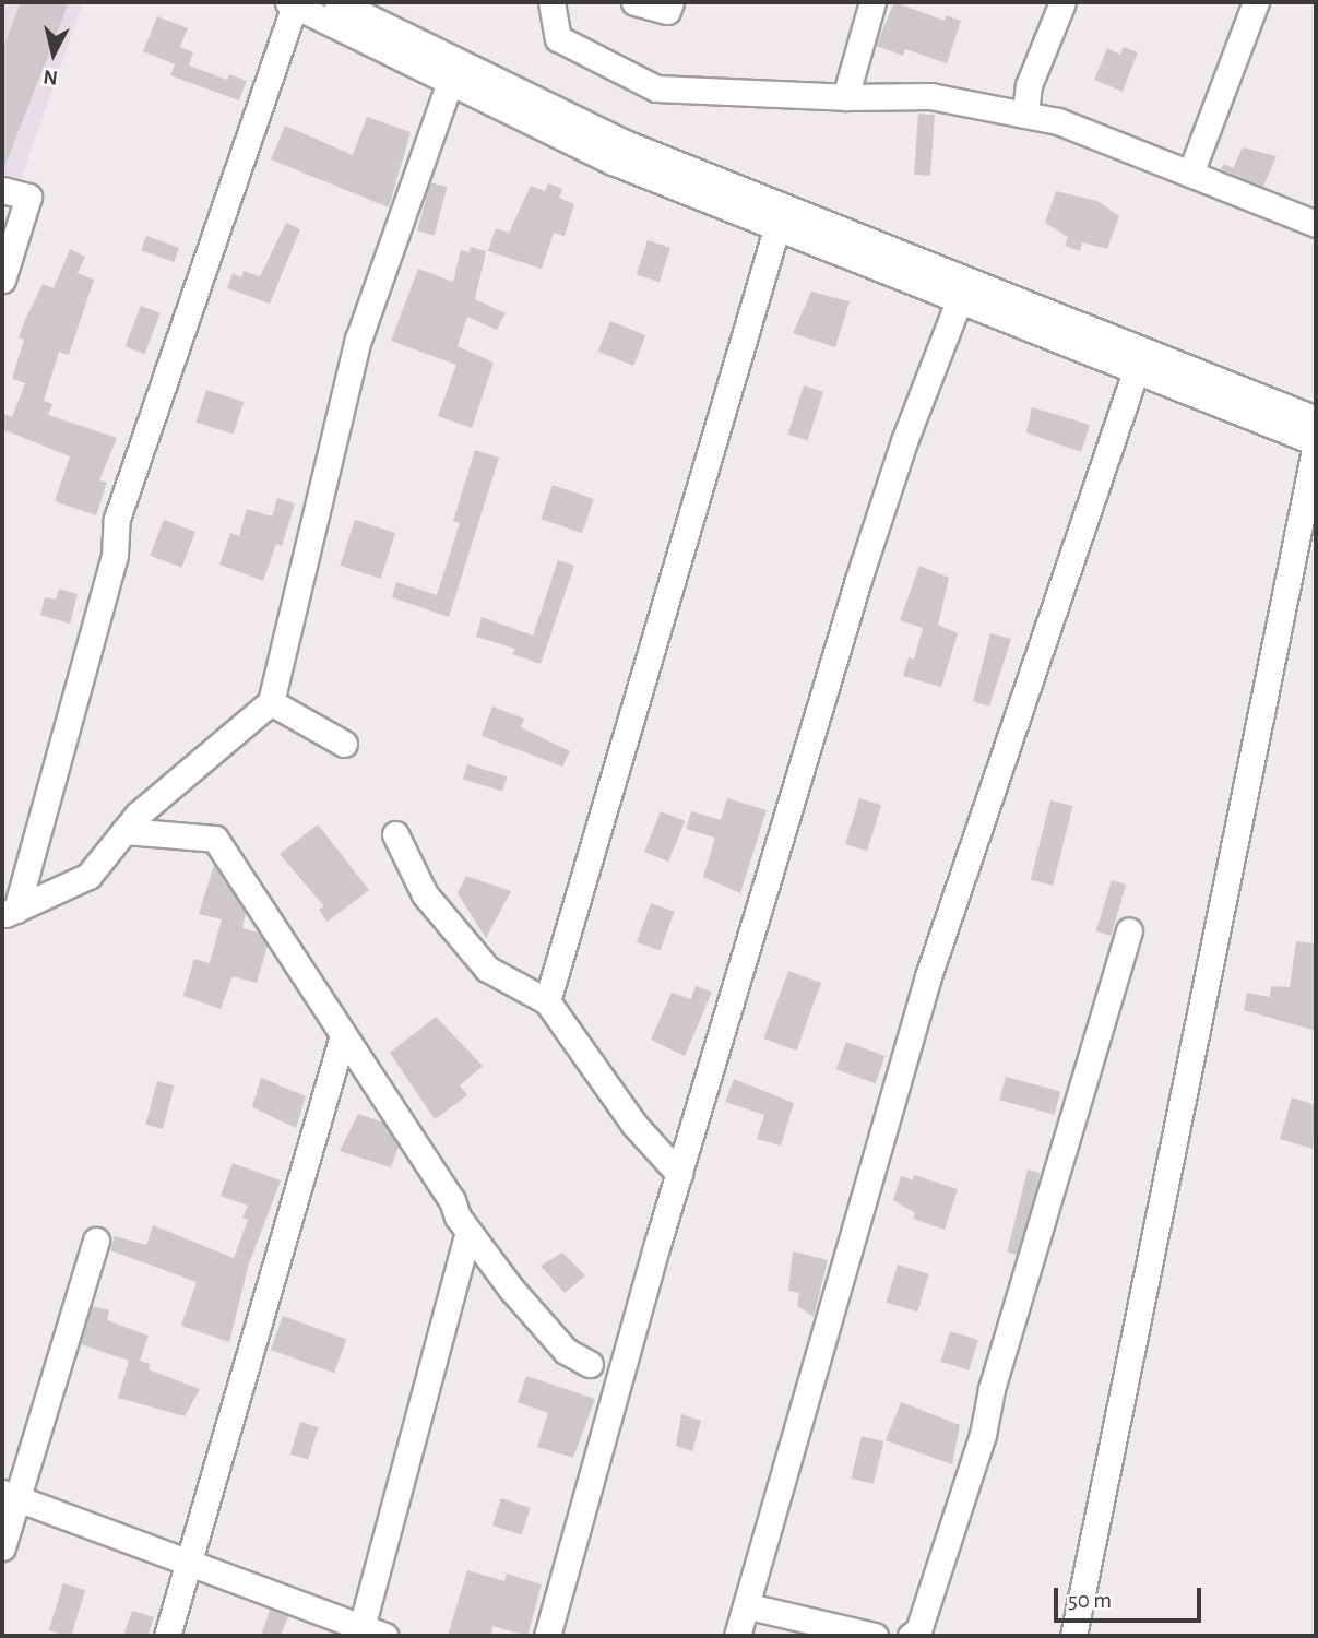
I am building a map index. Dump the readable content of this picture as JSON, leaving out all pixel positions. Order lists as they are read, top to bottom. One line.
{"scale_bar":"50 m","north":"bottom"}
